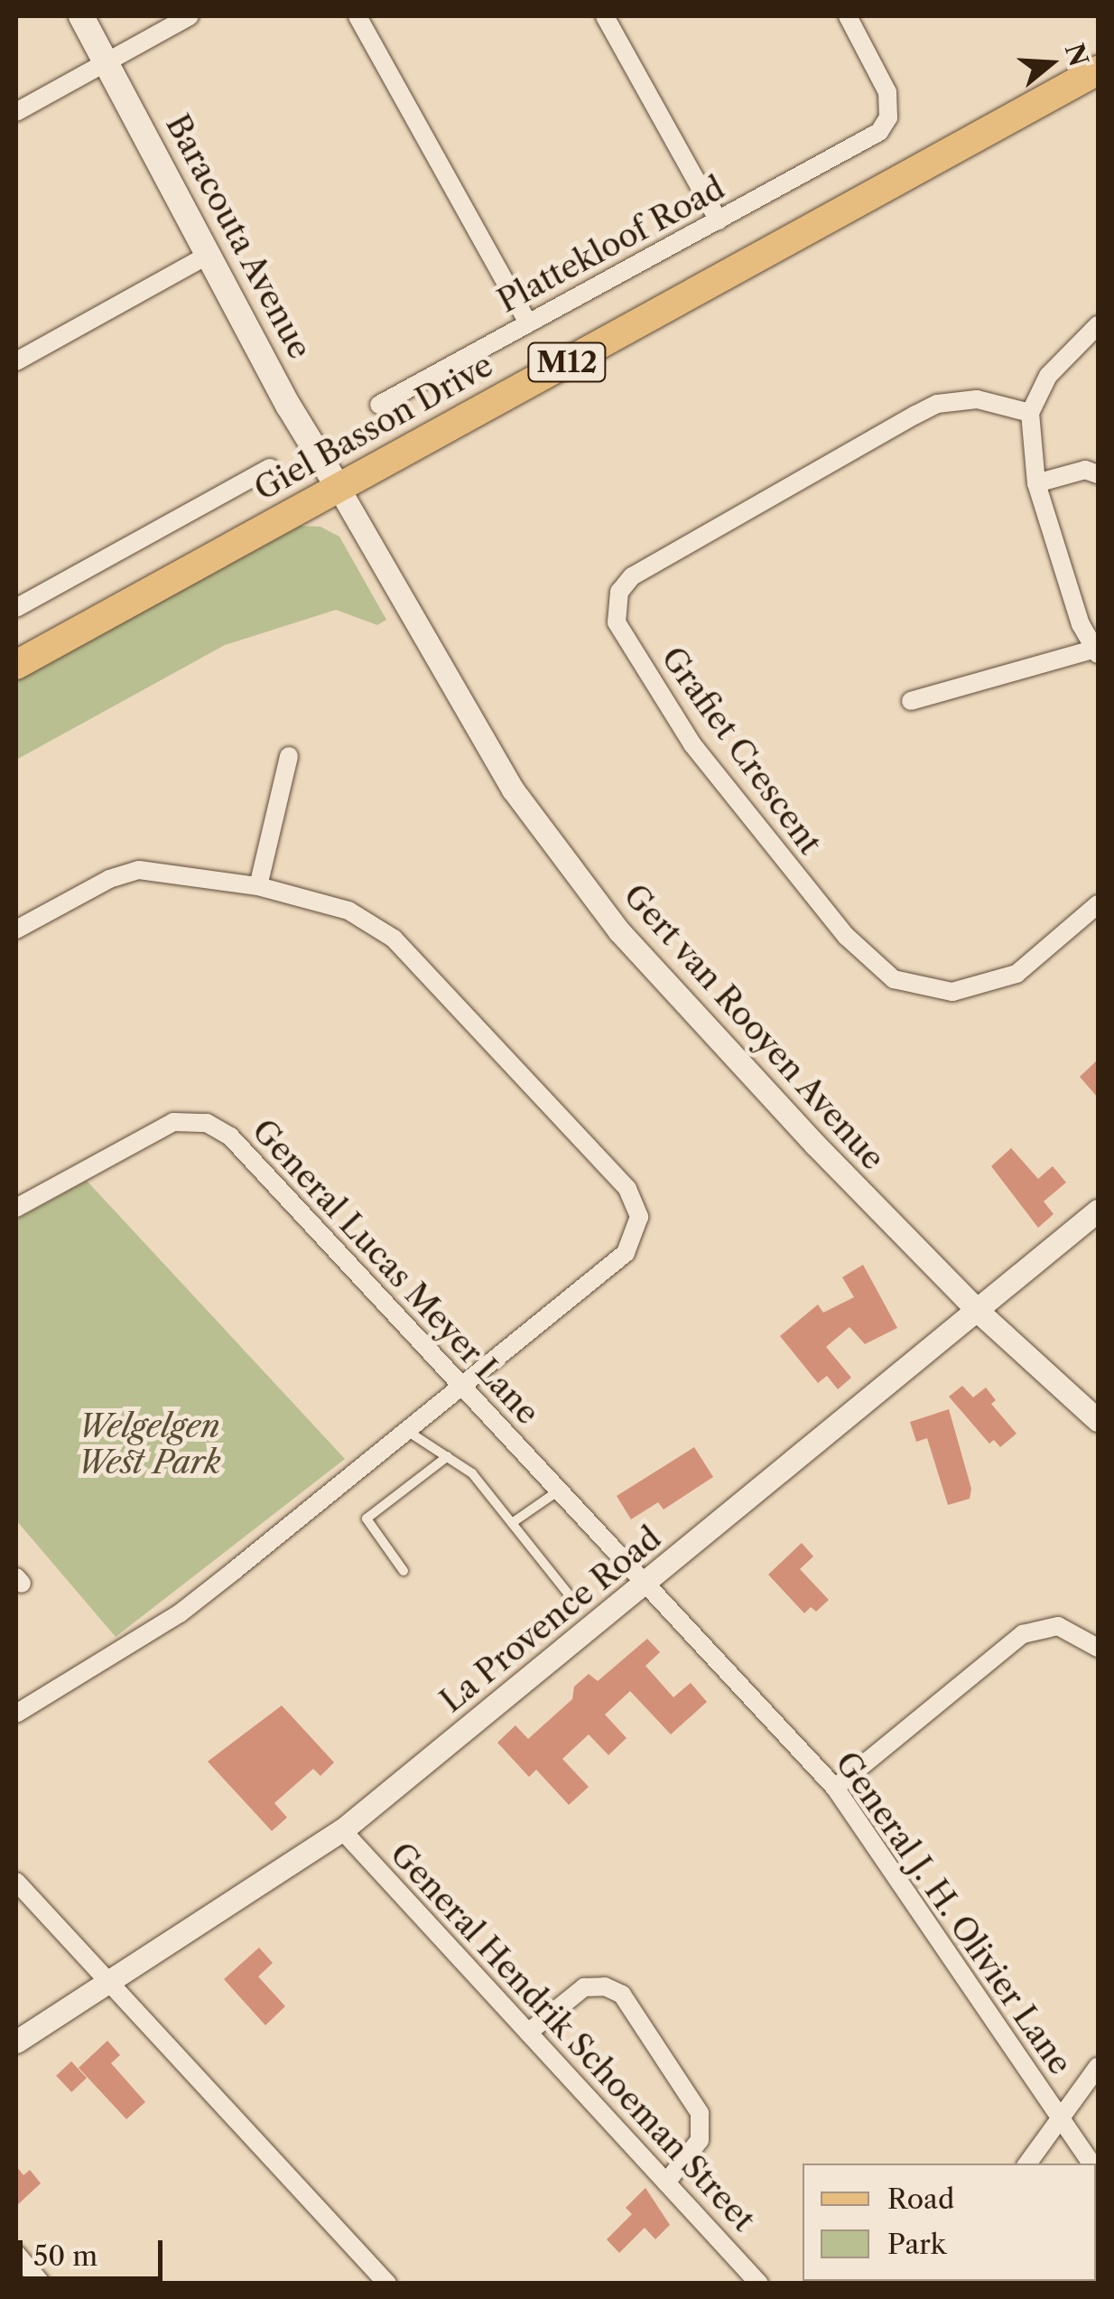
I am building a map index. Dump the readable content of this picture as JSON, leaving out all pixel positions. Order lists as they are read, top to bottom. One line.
{"streets":{"main road":["Baracouta Avenue","M12","Giel Basson Drive"],"street":["Plattekloof Road","Grafiet Crescent","Gert van Rooyen Avenue","General Lucas Meyer Lane","La Provence Road","General J. H. Olivier Lane","General Hendrik Schoeman Street"]},"crossings":[["Baracouta Avenue","Giel Basson Drive"],["Baracouta Avenue","Gert van Rooyen Avenue"],["Giel Basson Drive","Gert van Rooyen Avenue"],["Gert van Rooyen Avenue","La Provence Road"],["General Lucas Meyer Lane","La Provence Road"],["General Lucas Meyer Lane","General J. H. Olivier Lane"],["La Provence Road","General J. H. Olivier Lane"],["La Provence Road","General Hendrik Schoeman Street"]],"parks":["Welgelgen West Park"],"legend":["Road","Park"],"scale_bar":"50 m","north":"right"}
